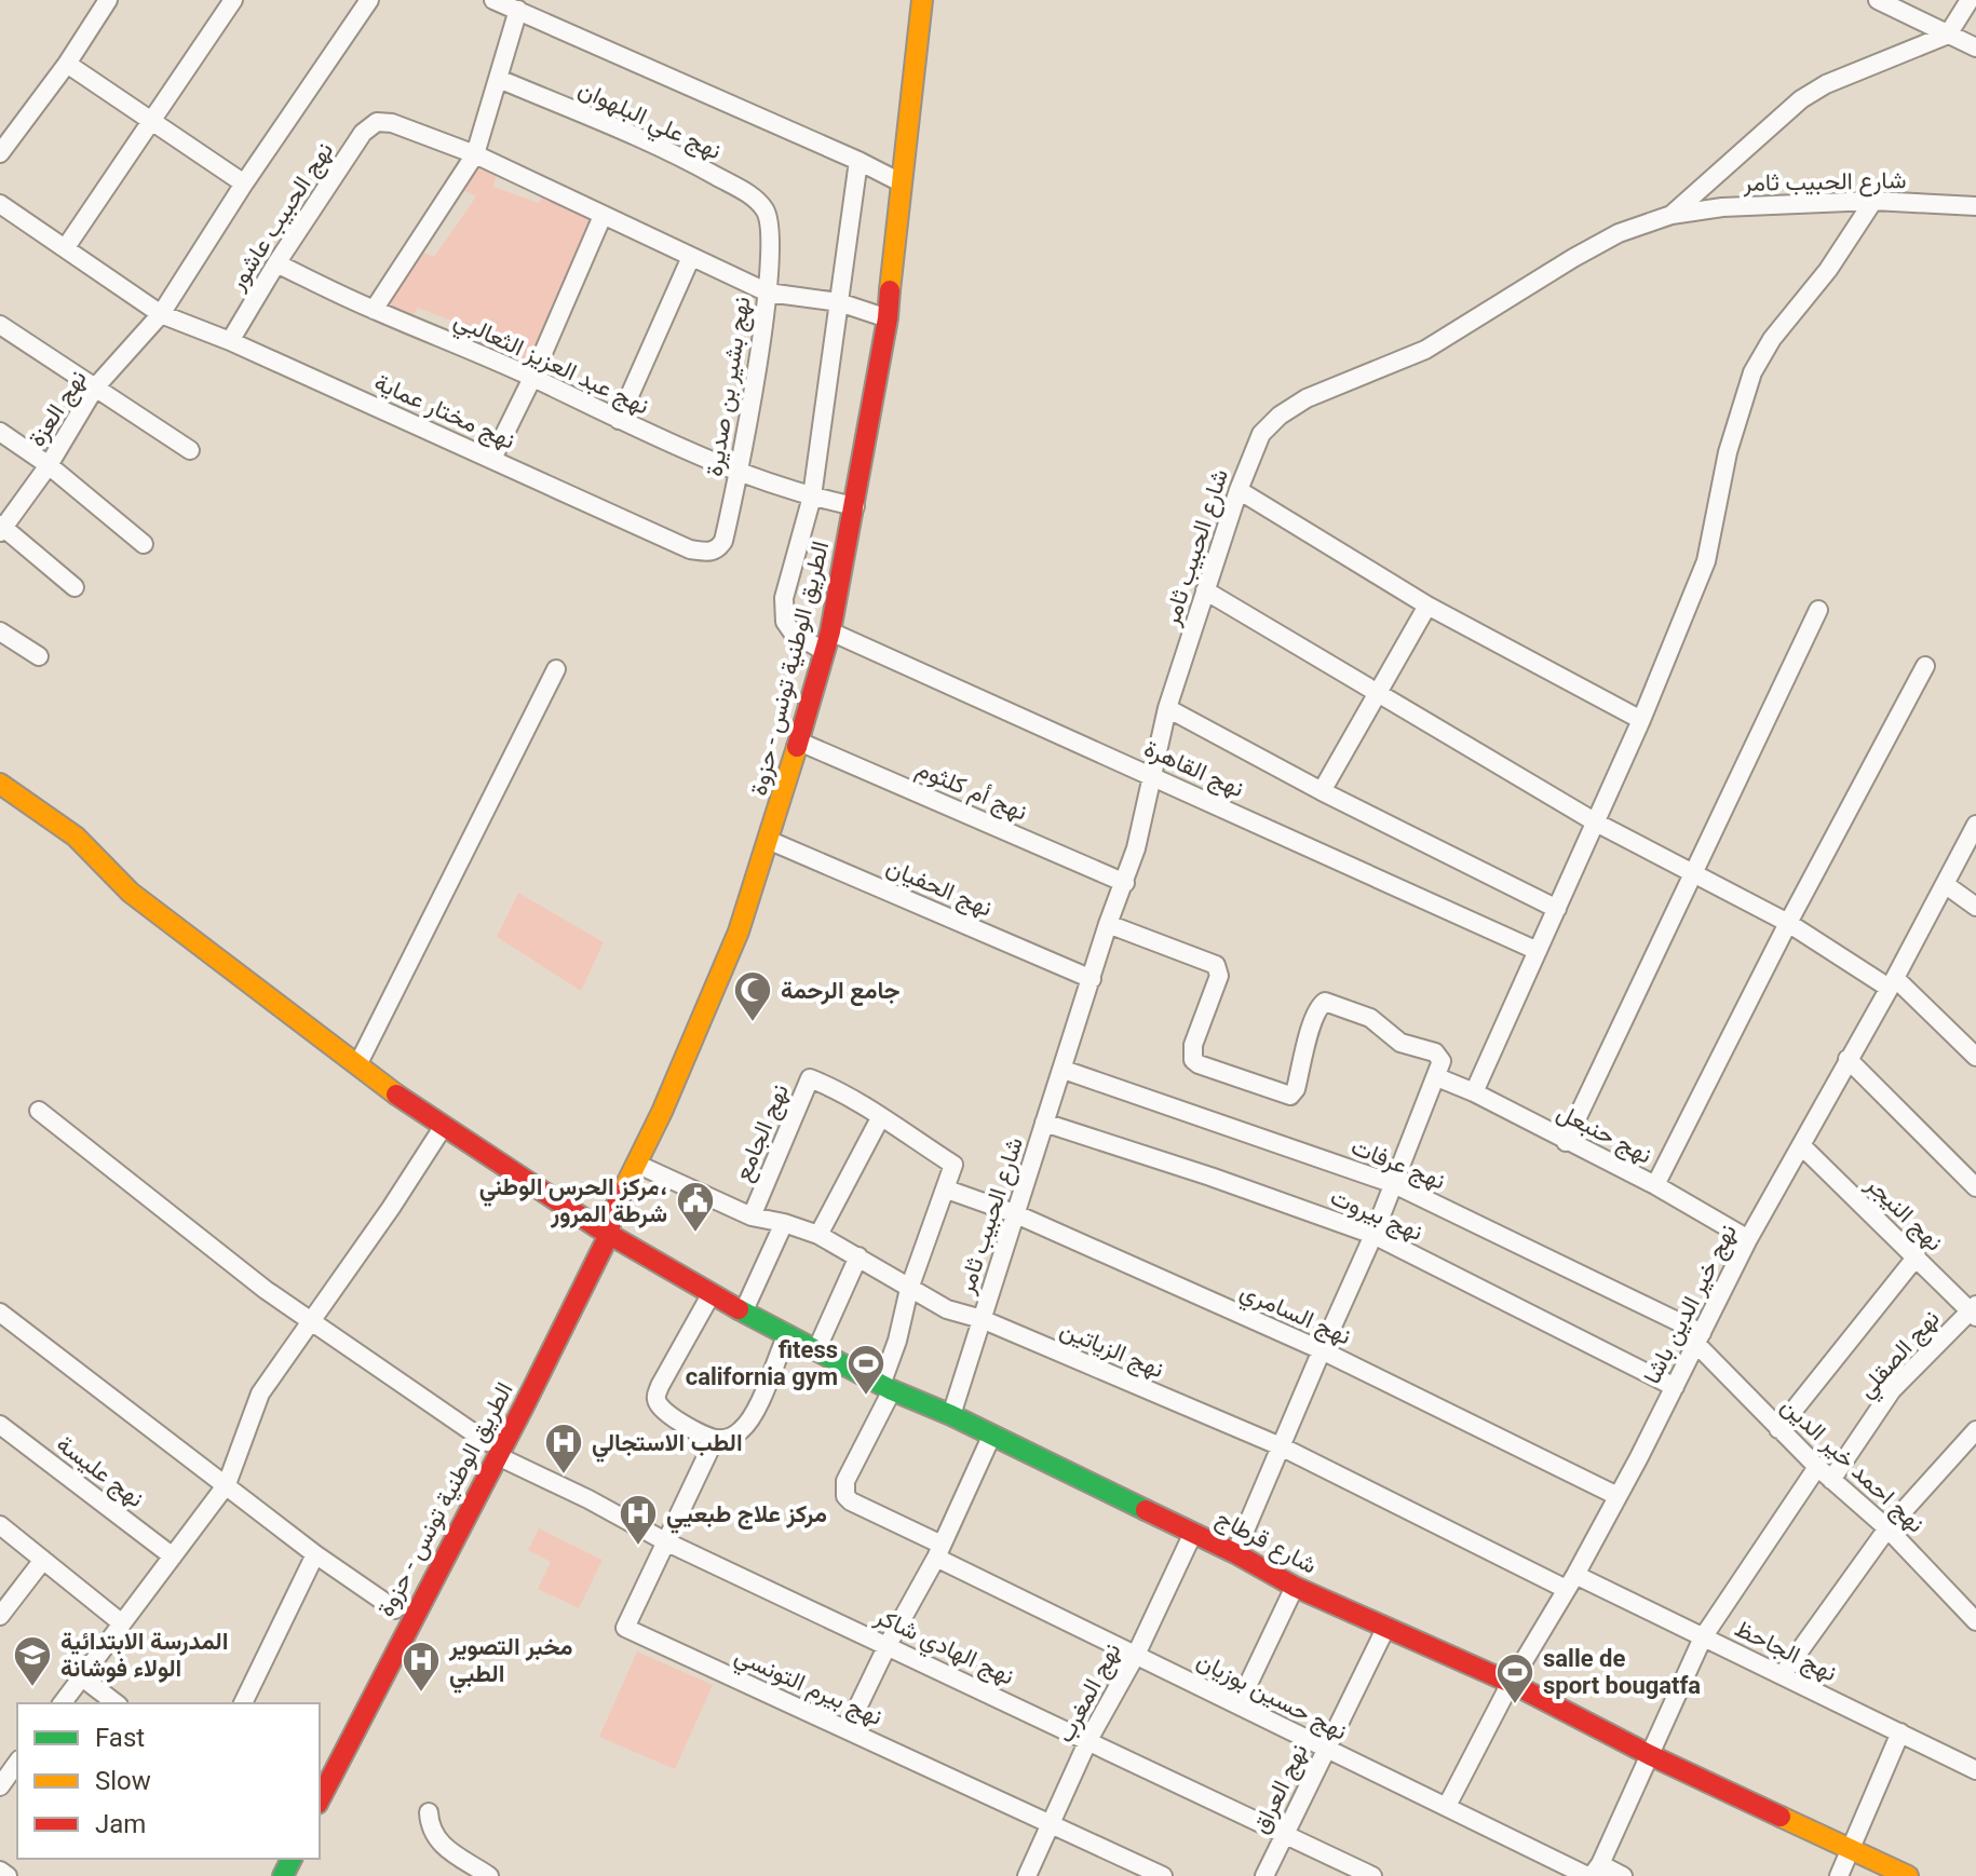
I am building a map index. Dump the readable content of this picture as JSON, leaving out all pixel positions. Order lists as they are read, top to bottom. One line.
{"streets":{"street":["نهج علي البلهوان","شارع الحبيب ثامر","نهج الحبيب عاشور","نهج عبد العزيز الثعالبي","نهج بشير بن صديرة","نهج العزة","نهج مختار عماية","الطريق الوطنية تونس - حزوة","نهج القاهرة","نهج أم كلثوم","نهج الحفيان","نهج الجامع","نهج حنبعل","نهج عرفات","نهج النيجر","نهج بيروت","نهج خير الدين باشا","نهج السامري","نهج الزياتين","نهج الصقلي","نهج احمد خير الدين","نهج عليسة","شارع قرطاج","نهج الهادي شاكر","نهج الجاحظ","نهج بيرم التونسي","نهج المغرب","نهج حسين بوزيان","نهج العراق"]},"crossings":[["نهج علي البلهوان","نهج بشير بن صديرة"],["شارع الحبيب ثامر","نهج القاهرة"],["شارع الحبيب ثامر","نهج أم كلثوم"],["شارع الحبيب ثامر","نهج الحفيان"],["شارع الحبيب ثامر","نهج حنبعل"],["شارع الحبيب ثامر","نهج عرفات"],["شارع الحبيب ثامر","نهج بيروت"],["شارع الحبيب ثامر","نهج السامري"],["شارع الحبيب ثامر","نهج الزياتين"],["شارع الحبيب ثامر","شارع قرطاج"],["نهج الحبيب عاشور","نهج عبد العزيز الثعالبي"],["نهج الحبيب عاشور","نهج مختار عماية"],["نهج عبد العزيز الثعالبي","نهج بشير بن صديرة"],["نهج عبد العزيز الثعالبي","الطريق الوطنية تونس - حزوة"],["نهج بشير بن صديرة","نهج مختار عماية"],["نهج العزة","نهج مختار عماية"],["الطريق الوطنية تونس - حزوة","نهج القاهرة"],["الطريق الوطنية تونس - حزوة","نهج أم كلثوم"],["الطريق الوطنية تونس - حزوة","نهج الحفيان"],["الطريق الوطنية تونس - حزوة","نهج الزياتين"],["الطريق الوطنية تونس - حزوة","شارع قرطاج"],["الطريق الوطنية تونس - حزوة","نهج الهادي شاكر"],["نهج الجامع","نهج السامري"],["نهج الجامع","نهج الزياتين"],["نهج حنبعل","نهج خير الدين باشا"],["نهج عرفات","نهج خير الدين باشا"],["نهج عرفات","نهج احمد خير الدين"],["نهج النيجر","نهج خير الدين باشا"],["نهج النيجر","نهج الصقلي"],["نهج بيروت","نهج خير الدين باشا"],["نهج خير الدين باشا","نهج السامري"],["نهج خير الدين باشا","نهج الزياتين"],["نهج خير الدين باشا","نهج احمد خير الدين"],["نهج خير الدين باشا","شارع قرطاج"],["نهج خير الدين باشا","نهج الجاحظ"],["نهج خير الدين باشا","نهج حسين بوزيان"],["نهج الزياتين","نهج الجاحظ"],["نهج الصقلي","نهج احمد خير الدين"],["شارع قرطاج","نهج المغرب"],["شارع قرطاج","نهج حسين بوزيان"],["شارع قرطاج","نهج العراق"],["نهج الهادي شاكر","نهج بيرم التونسي"],["نهج الهادي شاكر","نهج المغرب"],["نهج الهادي شاكر","نهج العراق"],["نهج بيرم التونسي","نهج المغرب"],["نهج المغرب","نهج حسين بوزيان"],["نهج حسين بوزيان","نهج العراق"]],"places":{"mosque":["جامع الرحمة"],"public building":["مركز الحرس الوطني، شرطة المرور"],"sports":["fitess california gym","salle de sport bougatfa"],"hospital":["الطب الاستجالي","مركز علاج طبعيي","مخبر التصوير الطبي"],"school or university":["المدرسة الابتدائية الولاء فوشانة"]},"legend":["Fast","Slow","Jam"]}
